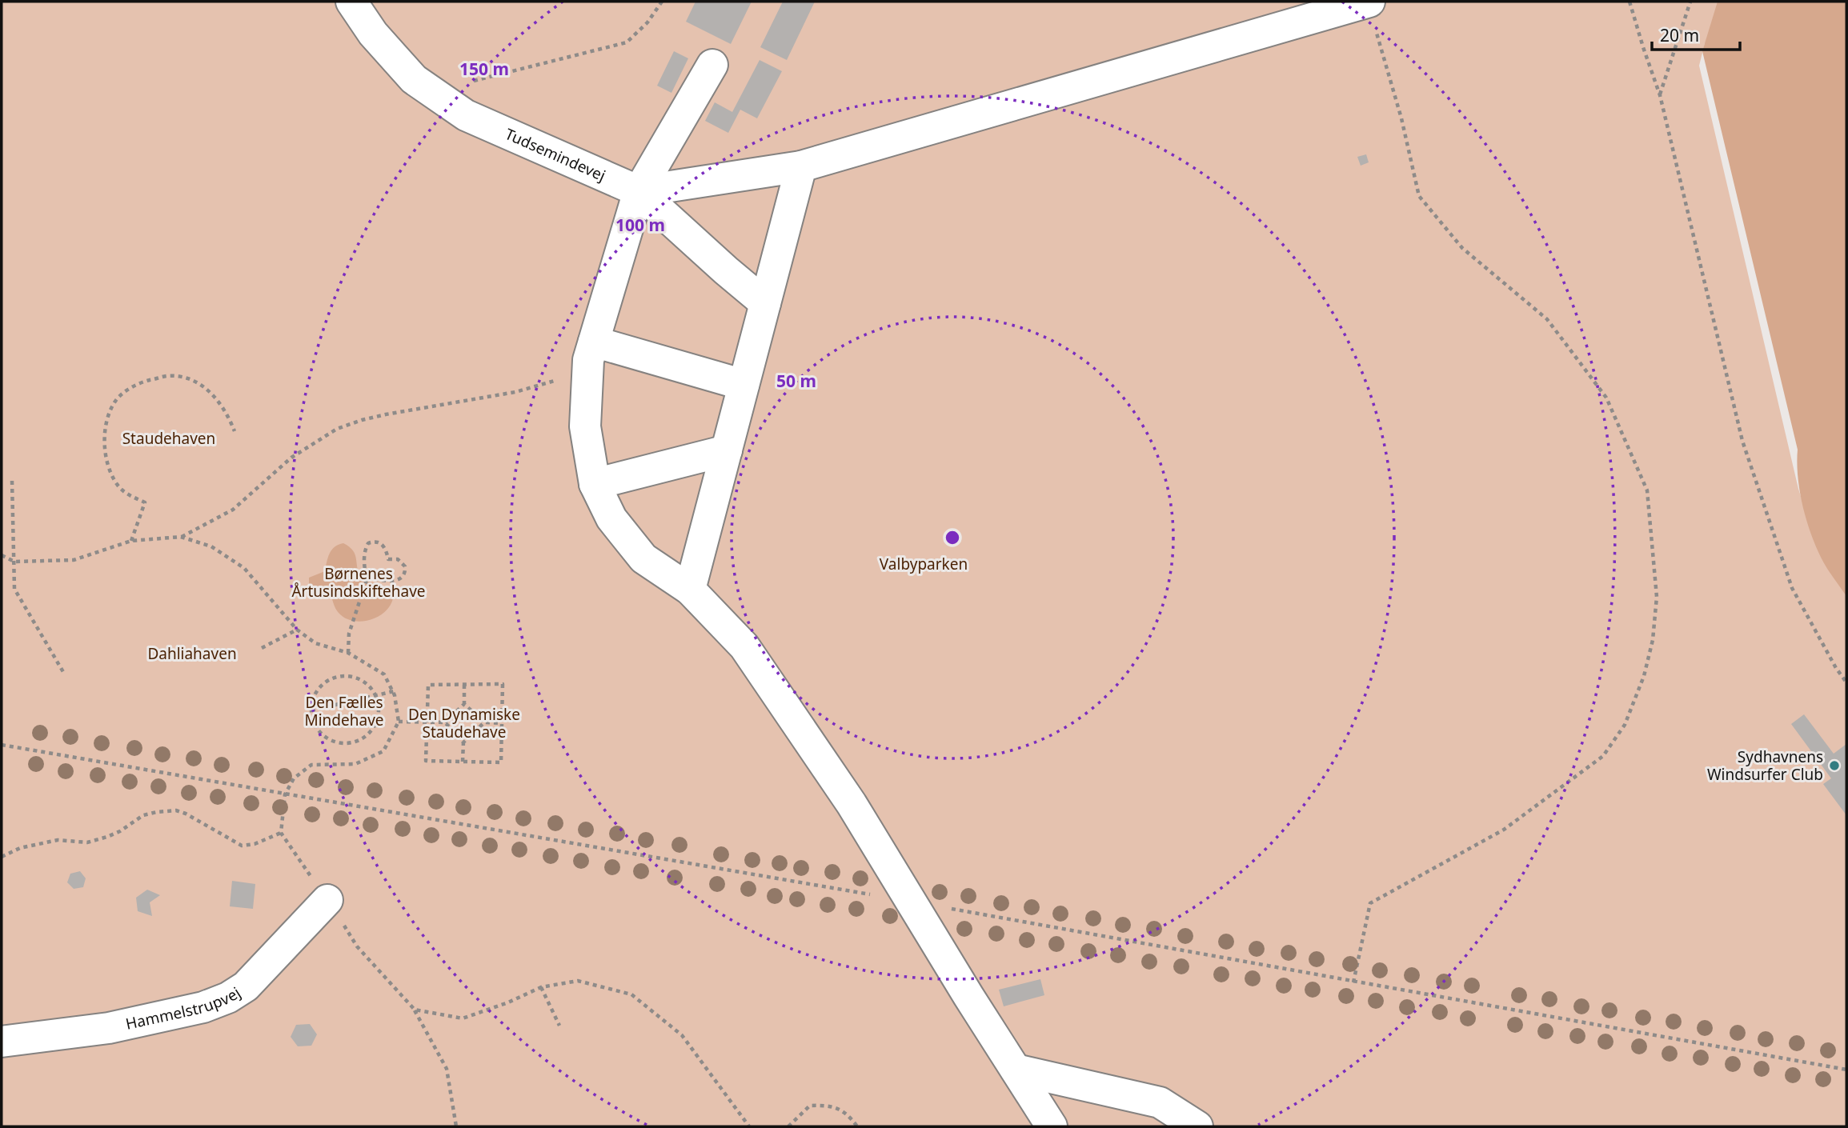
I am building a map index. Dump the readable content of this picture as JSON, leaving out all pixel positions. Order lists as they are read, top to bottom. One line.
{"streets":{"lane":["Tudsemindevej","Hammelstrupvej"]},"parks":["Staudehaven","Valbyparken","Børnenes Årtusindskiftehave","Dahliahaven","Den Fælles Mindehave","Den Dynamiske Staudehave"],"places":["Sydhavnens Windsurfer Club"],"scale_bar":"20 m","rings":["150 m","100 m","50 m"]}
